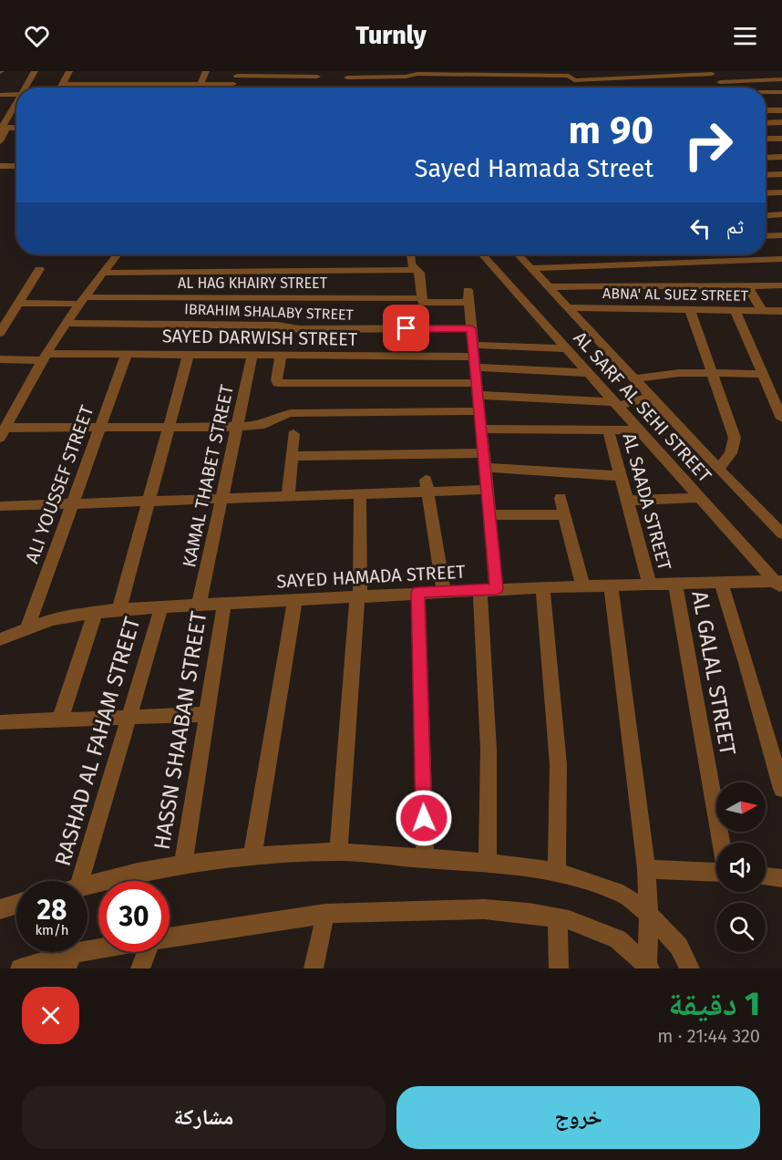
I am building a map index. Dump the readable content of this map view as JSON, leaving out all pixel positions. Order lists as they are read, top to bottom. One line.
{"streets":{"street":["AL HAG KHAIRY STREET","ABNA' AL SUEZ STREET","IBRAHIM SHALABY STREET","SAYED DARWISH STREET","AL SARF AL SEHI STREET","KAMAL THABET STREET","ALI YOUSSEF STREET","AL SAADA STREET","SAYED HAMADA STREET","AL GALAL STREET","HASSN SHAABAN STREET","RASHAD AL FAHAM STREET"]},"crossings":[["AL HAG KHAIRY STREET","IBRAHIM SHALABY STREET"],["ABNA' AL SUEZ STREET","AL SARF AL SEHI STREET"],["SAYED DARWISH STREET","KAMAL THABET STREET"],["SAYED DARWISH STREET","ALI YOUSSEF STREET"],["AL SARF AL SEHI STREET","SAYED HAMADA STREET"],["KAMAL THABET STREET","SAYED HAMADA STREET"],["ALI YOUSSEF STREET","SAYED HAMADA STREET"],["AL SAADA STREET","SAYED HAMADA STREET"],["SAYED HAMADA STREET","AL GALAL STREET"],["SAYED HAMADA STREET","HASSN SHAABAN STREET"],["SAYED HAMADA STREET","RASHAD AL FAHAM STREET"]],"north":"right","page":{"header":"Turnly","turn":["90 m","Sayed Hamada Street"],"then":"ثم","speed":"28 km/h","limit":"30","heading":["1 دقيقة","320 m · 21:44"],"buttons":["خروج","مشاركة"]}}
